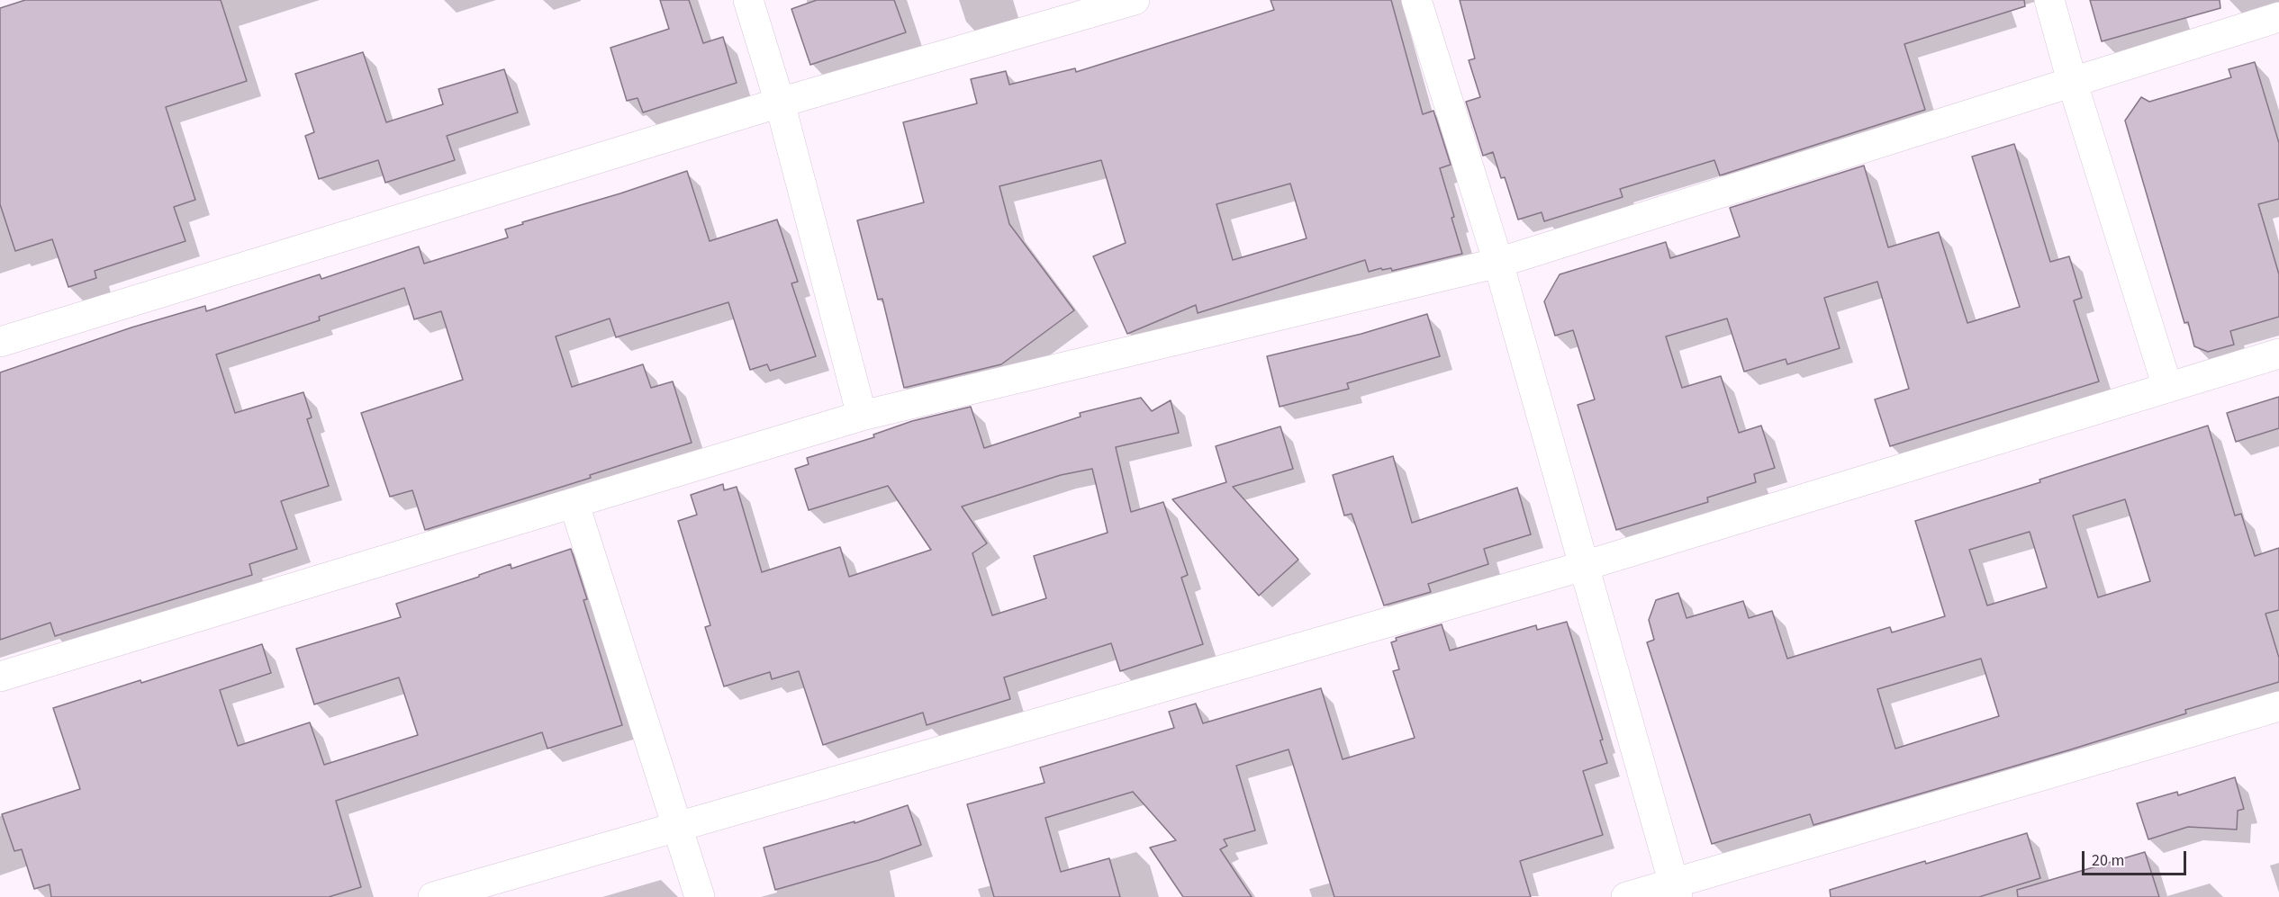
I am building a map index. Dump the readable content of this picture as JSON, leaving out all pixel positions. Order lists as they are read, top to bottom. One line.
{"scale_bar":"20 m"}
